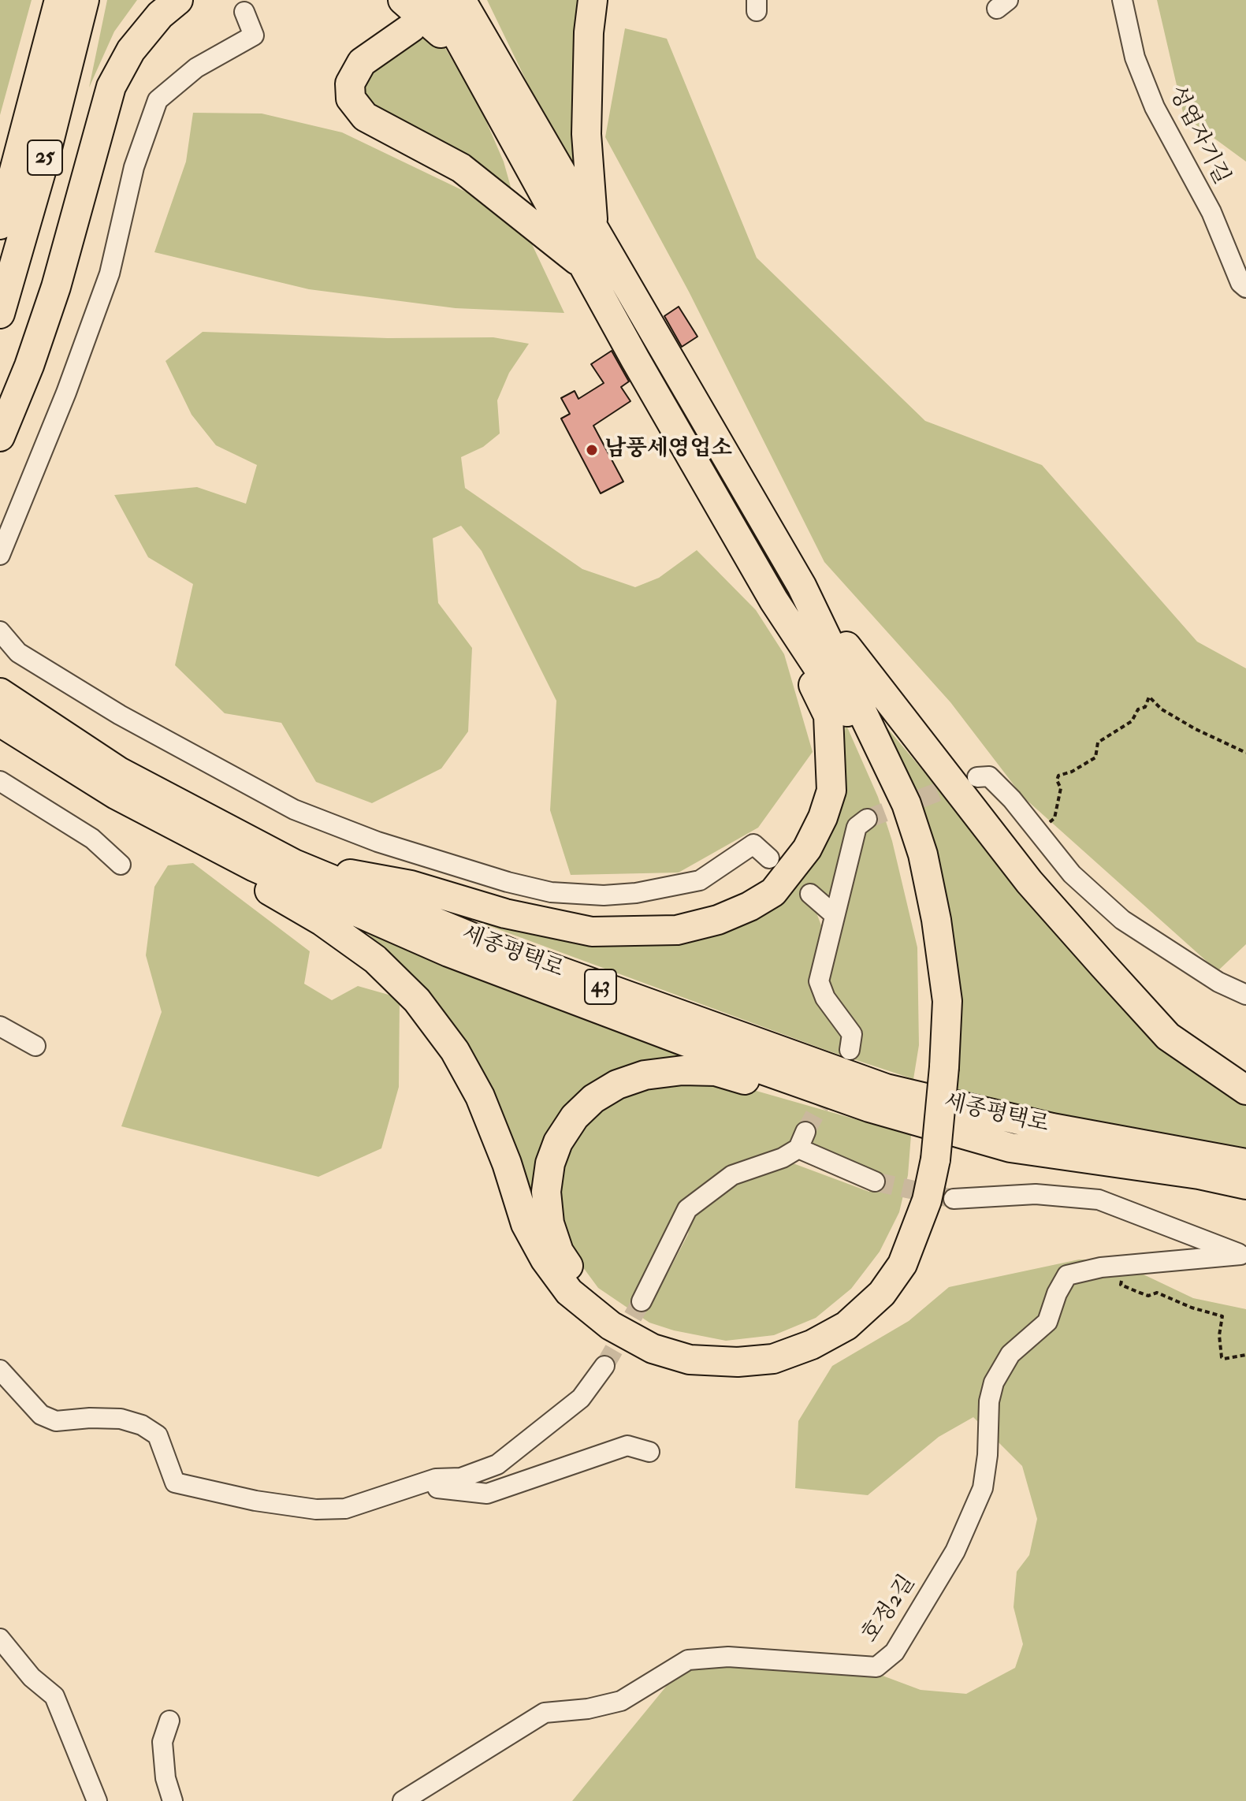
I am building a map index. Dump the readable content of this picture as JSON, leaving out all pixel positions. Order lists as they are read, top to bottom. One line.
{"streets":{"highway":["25","세종평택로","43"],"street":["성엽자기길","호정2길"]},"places":["남풍세영업소"]}
